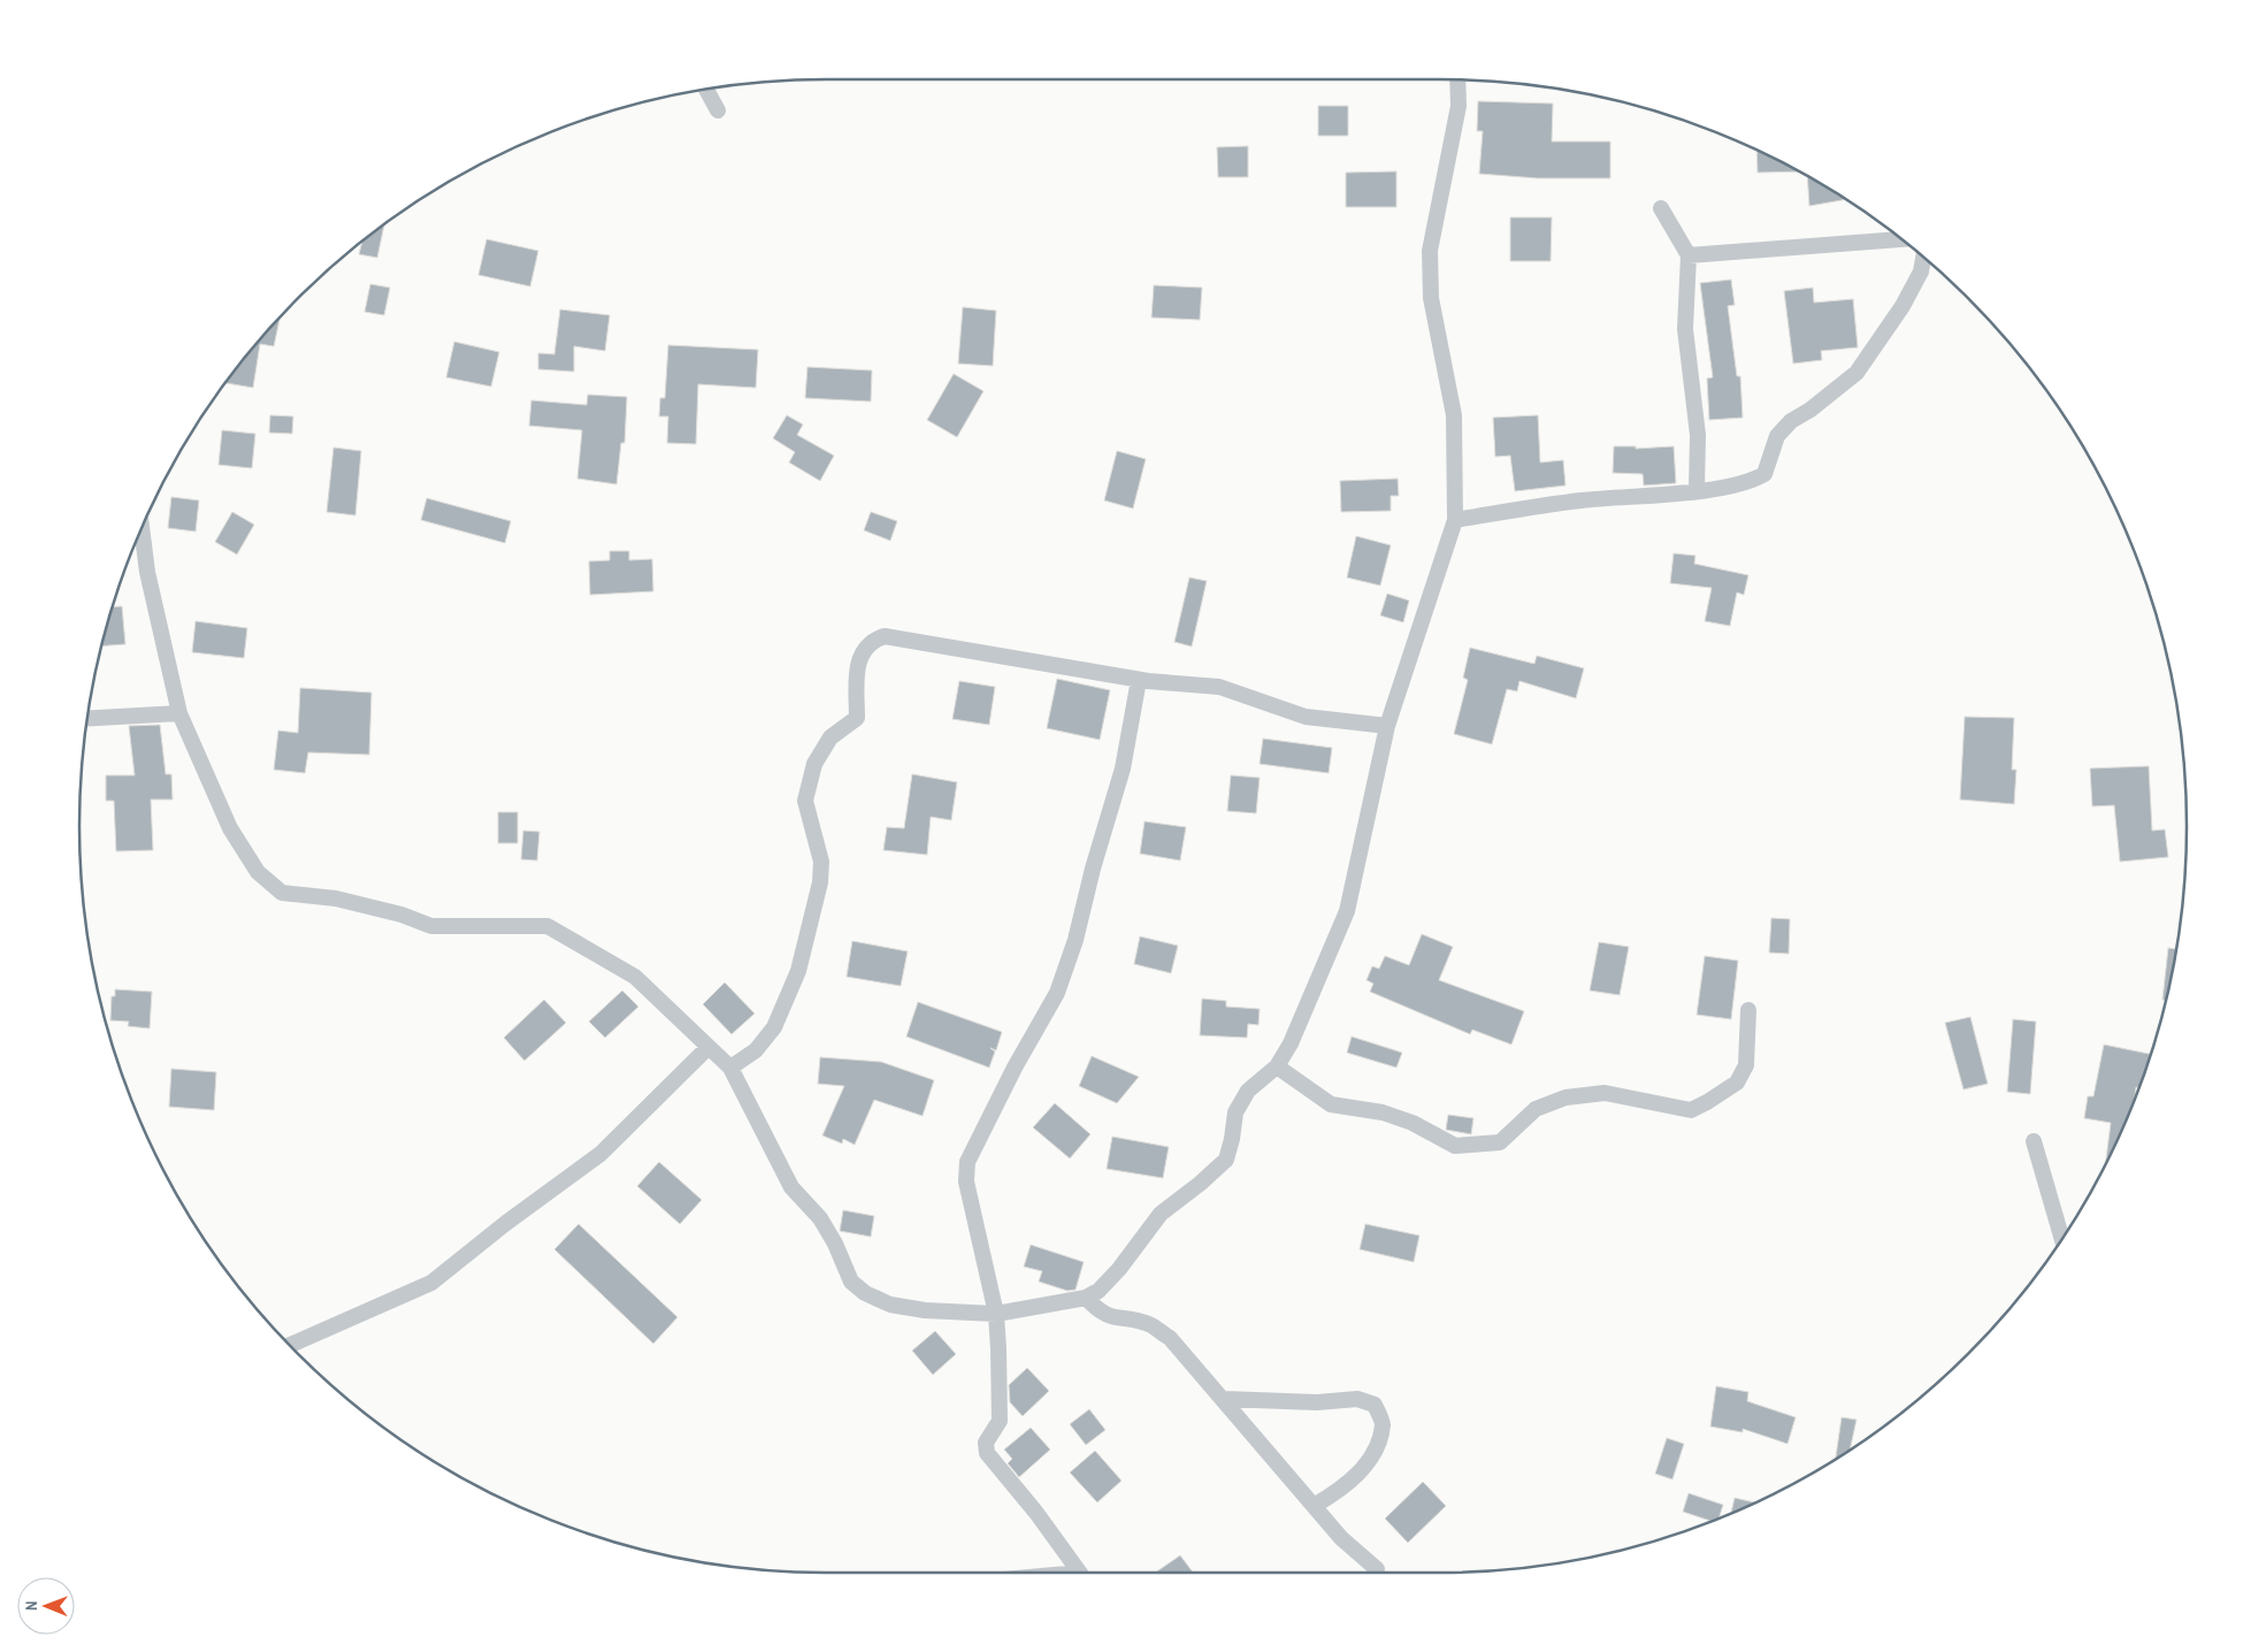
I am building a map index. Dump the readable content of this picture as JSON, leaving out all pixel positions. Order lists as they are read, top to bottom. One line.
{"north":"left"}
